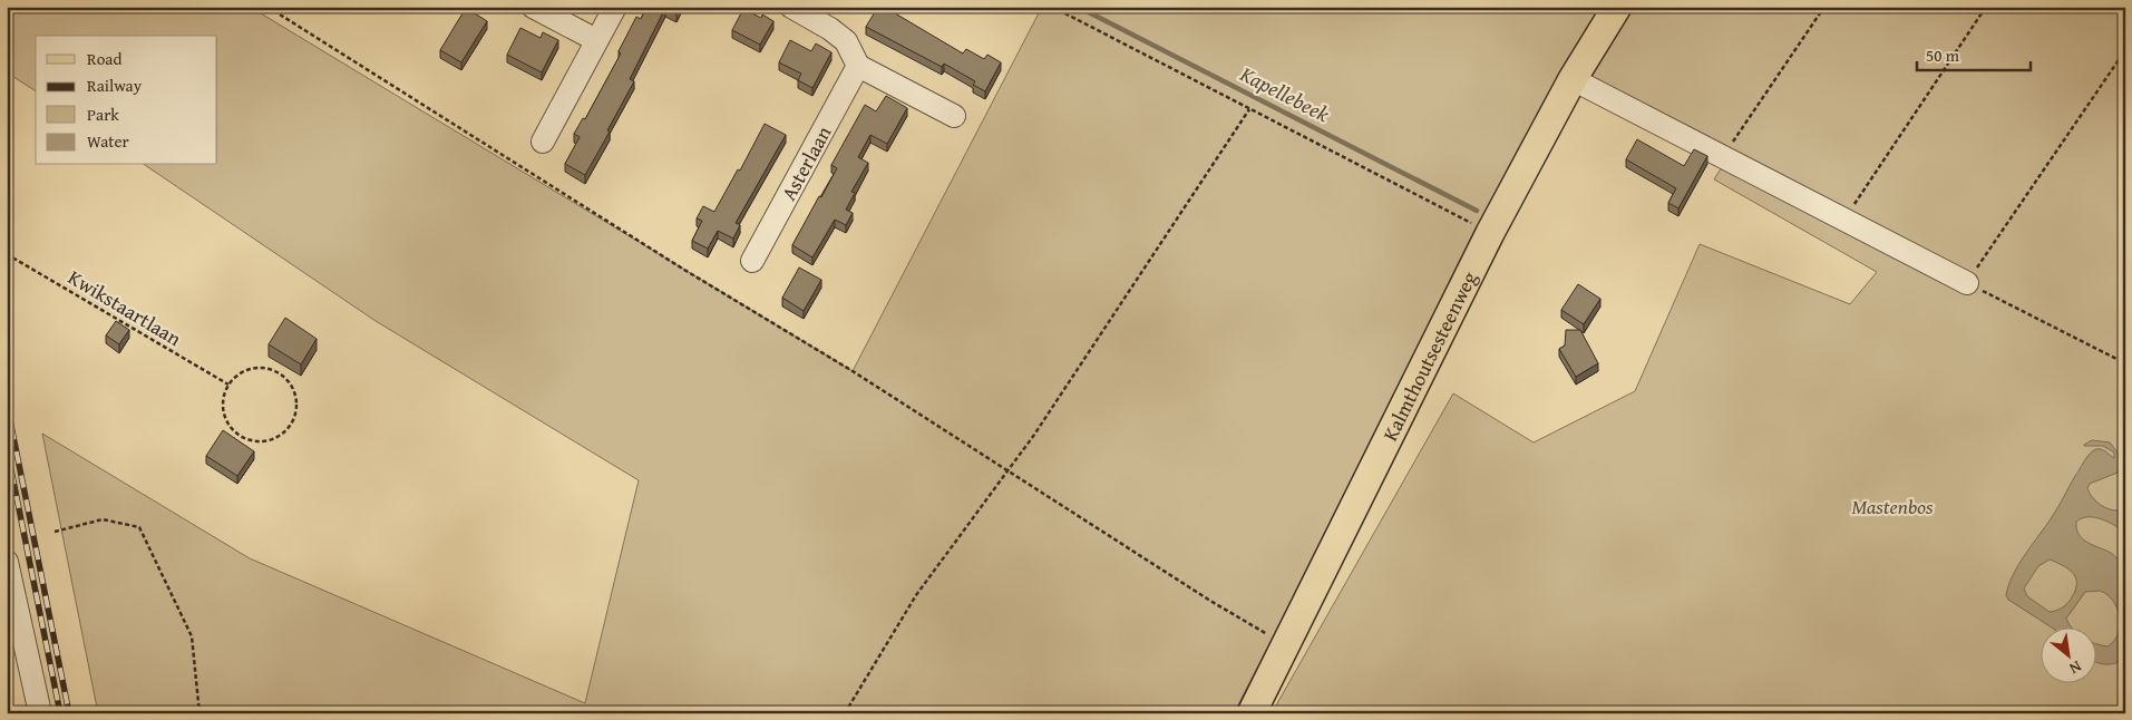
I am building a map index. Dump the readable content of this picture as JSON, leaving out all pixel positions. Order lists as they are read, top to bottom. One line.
{"streets":{"main road":["Kalmthoutsesteenweg"],"street":["Asterlaan"],"path":["Kwikstaartlaan"]},"water":["Kapellebeek"],"parks":["Mastenbos"],"legend":["Road","Railway","Park","Water"],"scale_bar":"50 m","north":"bottom right"}
